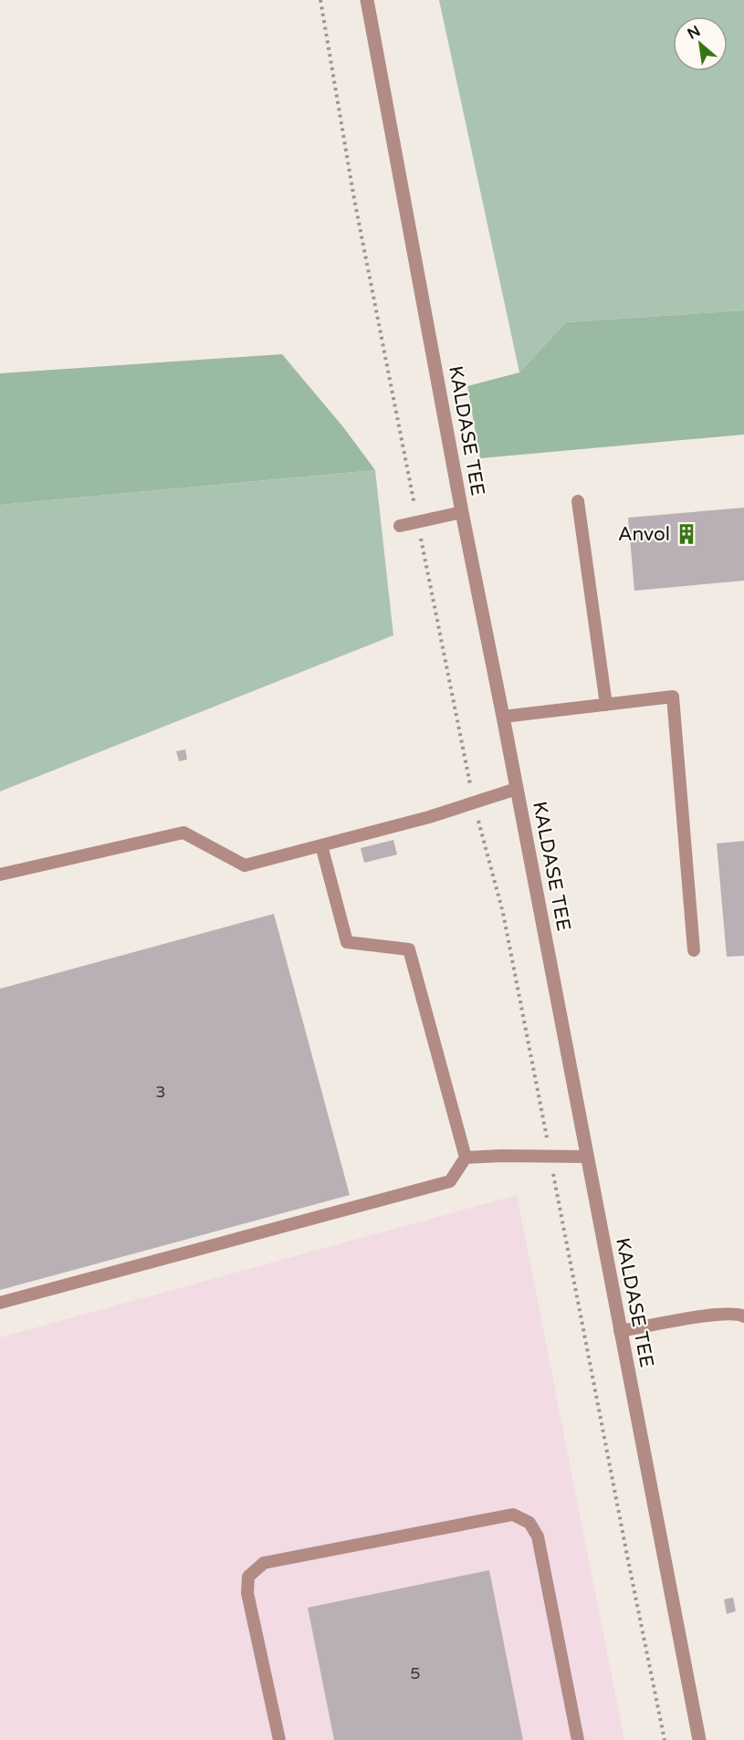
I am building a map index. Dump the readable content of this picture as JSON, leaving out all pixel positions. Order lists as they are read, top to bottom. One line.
{"streets":{"street":["KALDASE TEE"]},"places":{"building":["Anvol"]},"house_numbers":["3","5"],"north":"top left"}
